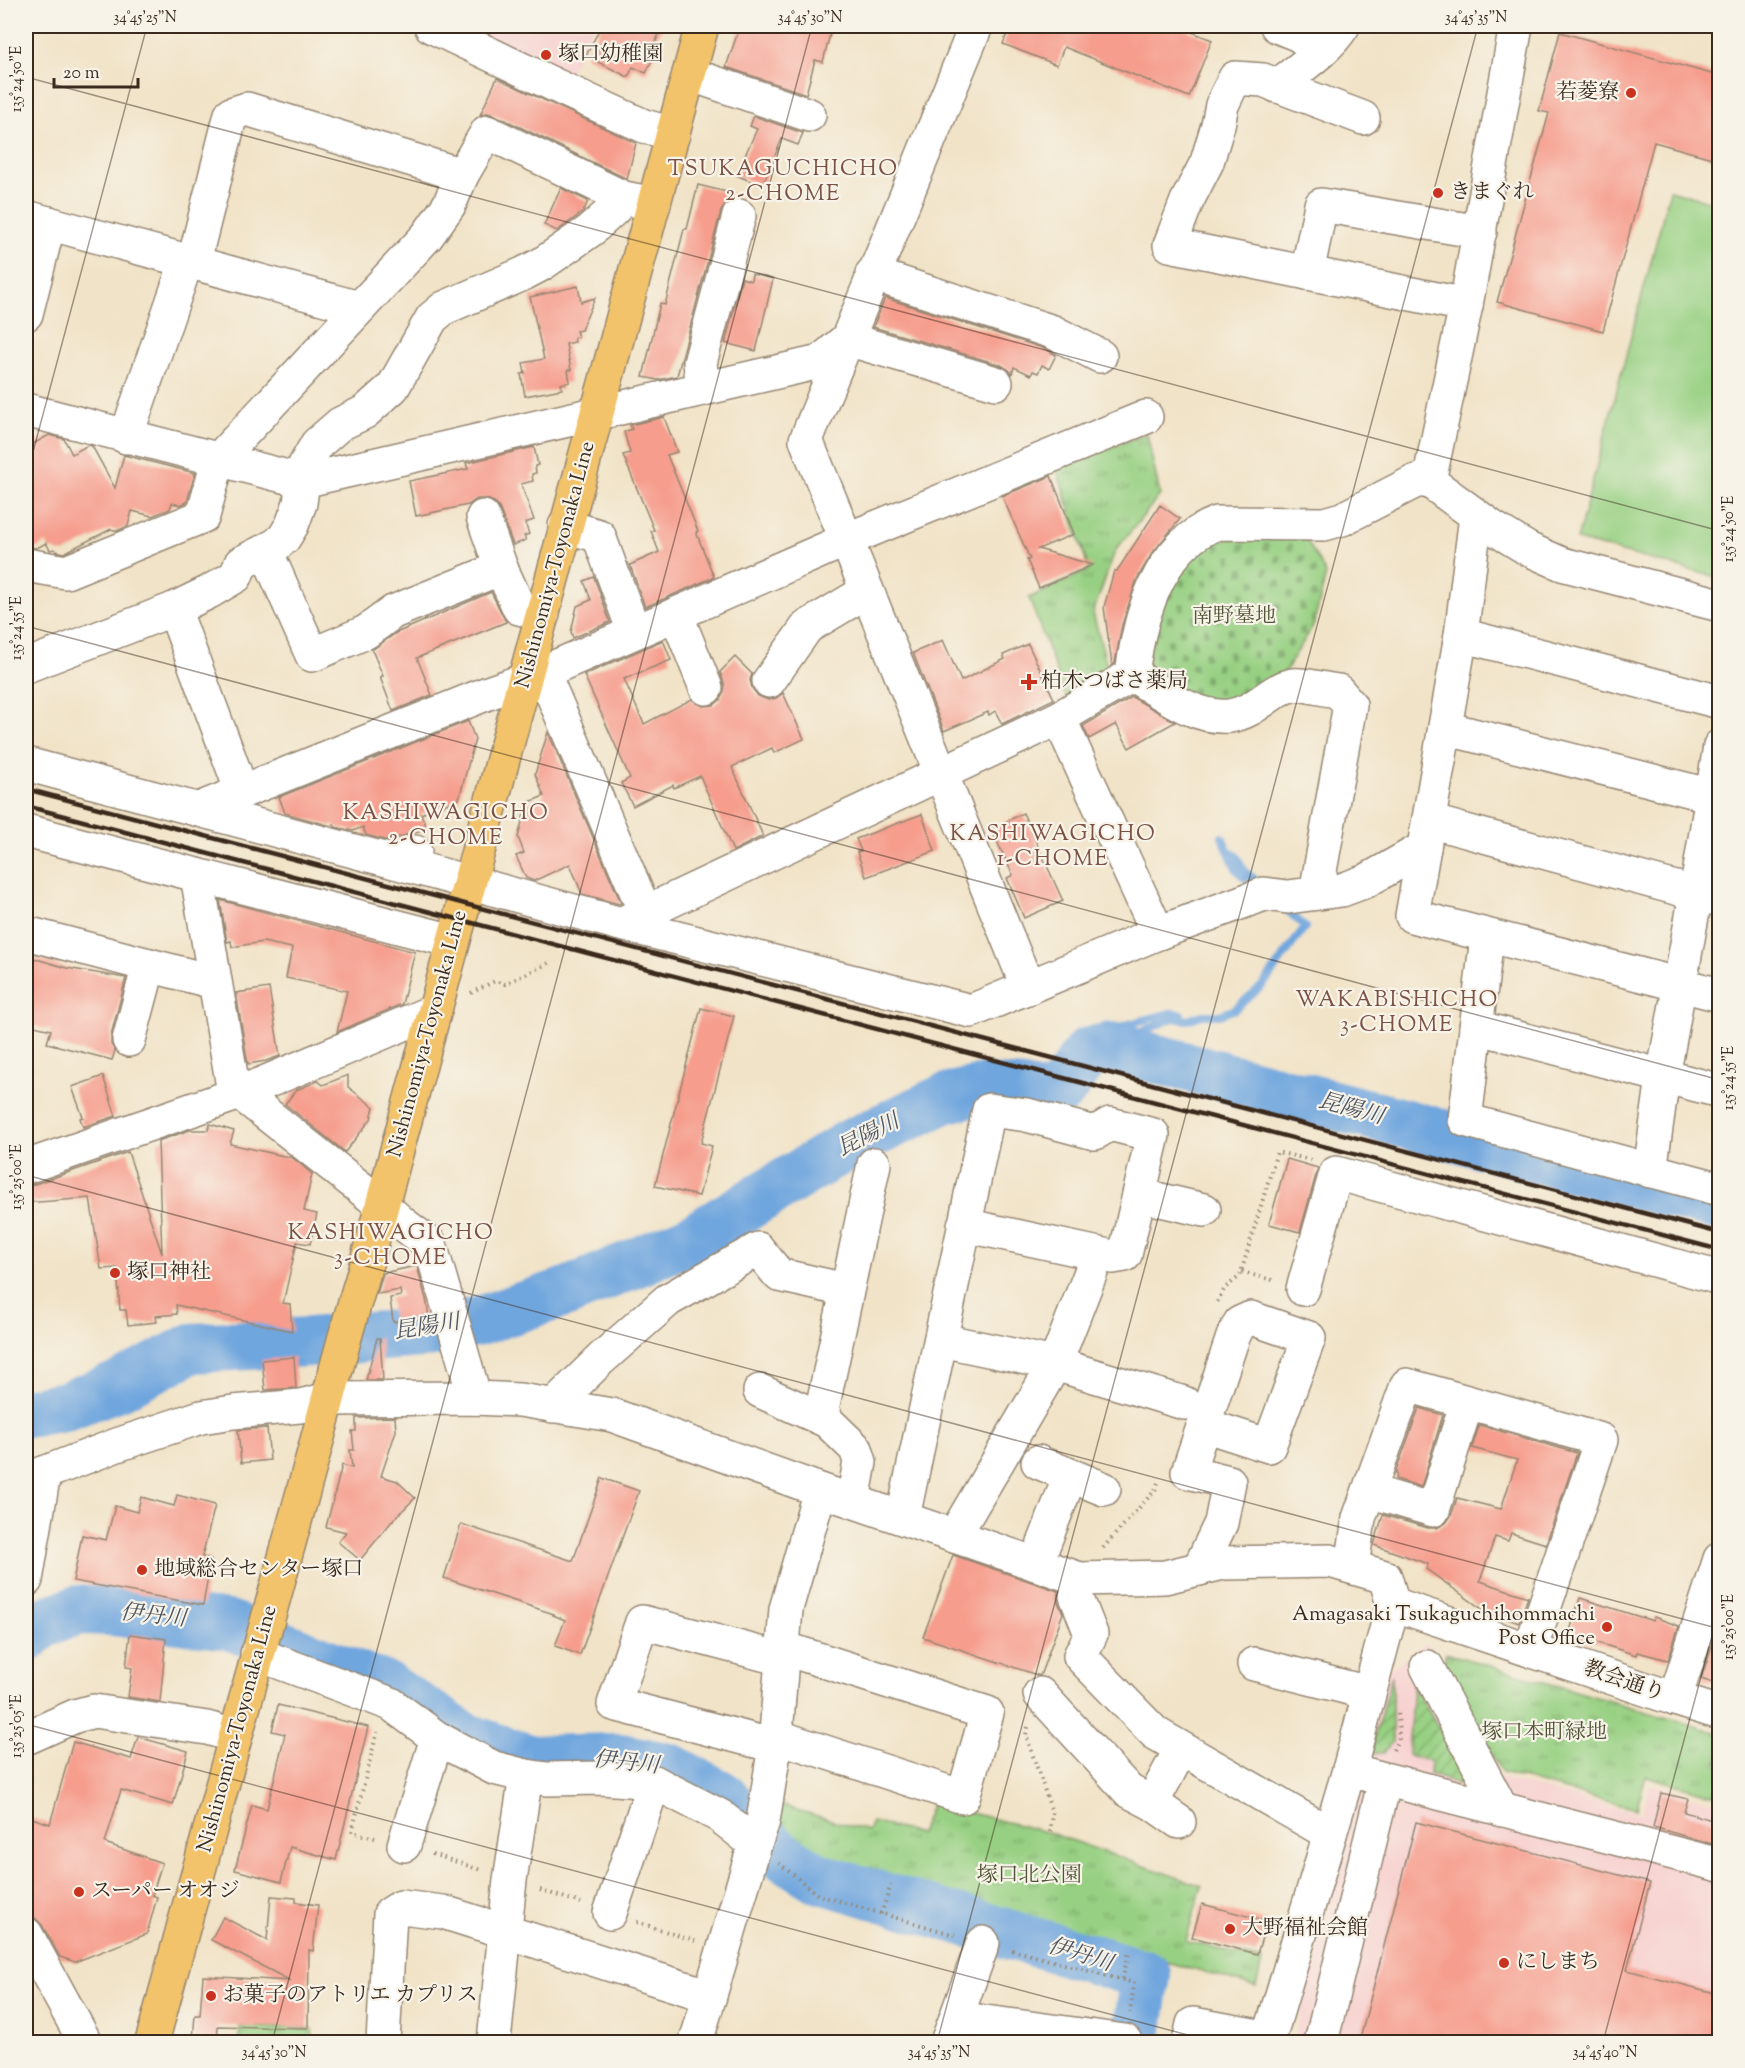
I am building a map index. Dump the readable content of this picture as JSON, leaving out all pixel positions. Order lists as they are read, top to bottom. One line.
{"streets":{"main road":["Nishinomiya-Toyonaka Line"],"street":["教会通り"]},"districts":["TSUKAGUCHICHO 2-CHOME","KASHIWAGICHO 2-CHOME","KASHIWAGICHO 1-CHOME","WAKABISHICHO 3-CHOME","KASHIWAGICHO 3-CHOME"],"water":["昆陽川","伊丹川"],"parks":["南野墓地","塚口本町緑地","塚口北公園"],"places":{"other":["塚口幼稚園","若菱寮","きまぐれ","塚口神社","地域総合センター塚口","Amagasaki Tsukaguchihommachi Post Office","スーパー オオジ","大野福祉会館","にしまち","お菓子のアトリエ カプリス"],"health":["柏木つばさ薬局"]},"scale_bar":"20 m","coordinates":["34°45'25\"N","34°45'30\"N","34°45'35\"N","135°24'50\"E","135°24'55\"E","135°25'00\"E","135°25'05\"E","34°45'40\"N"]}
